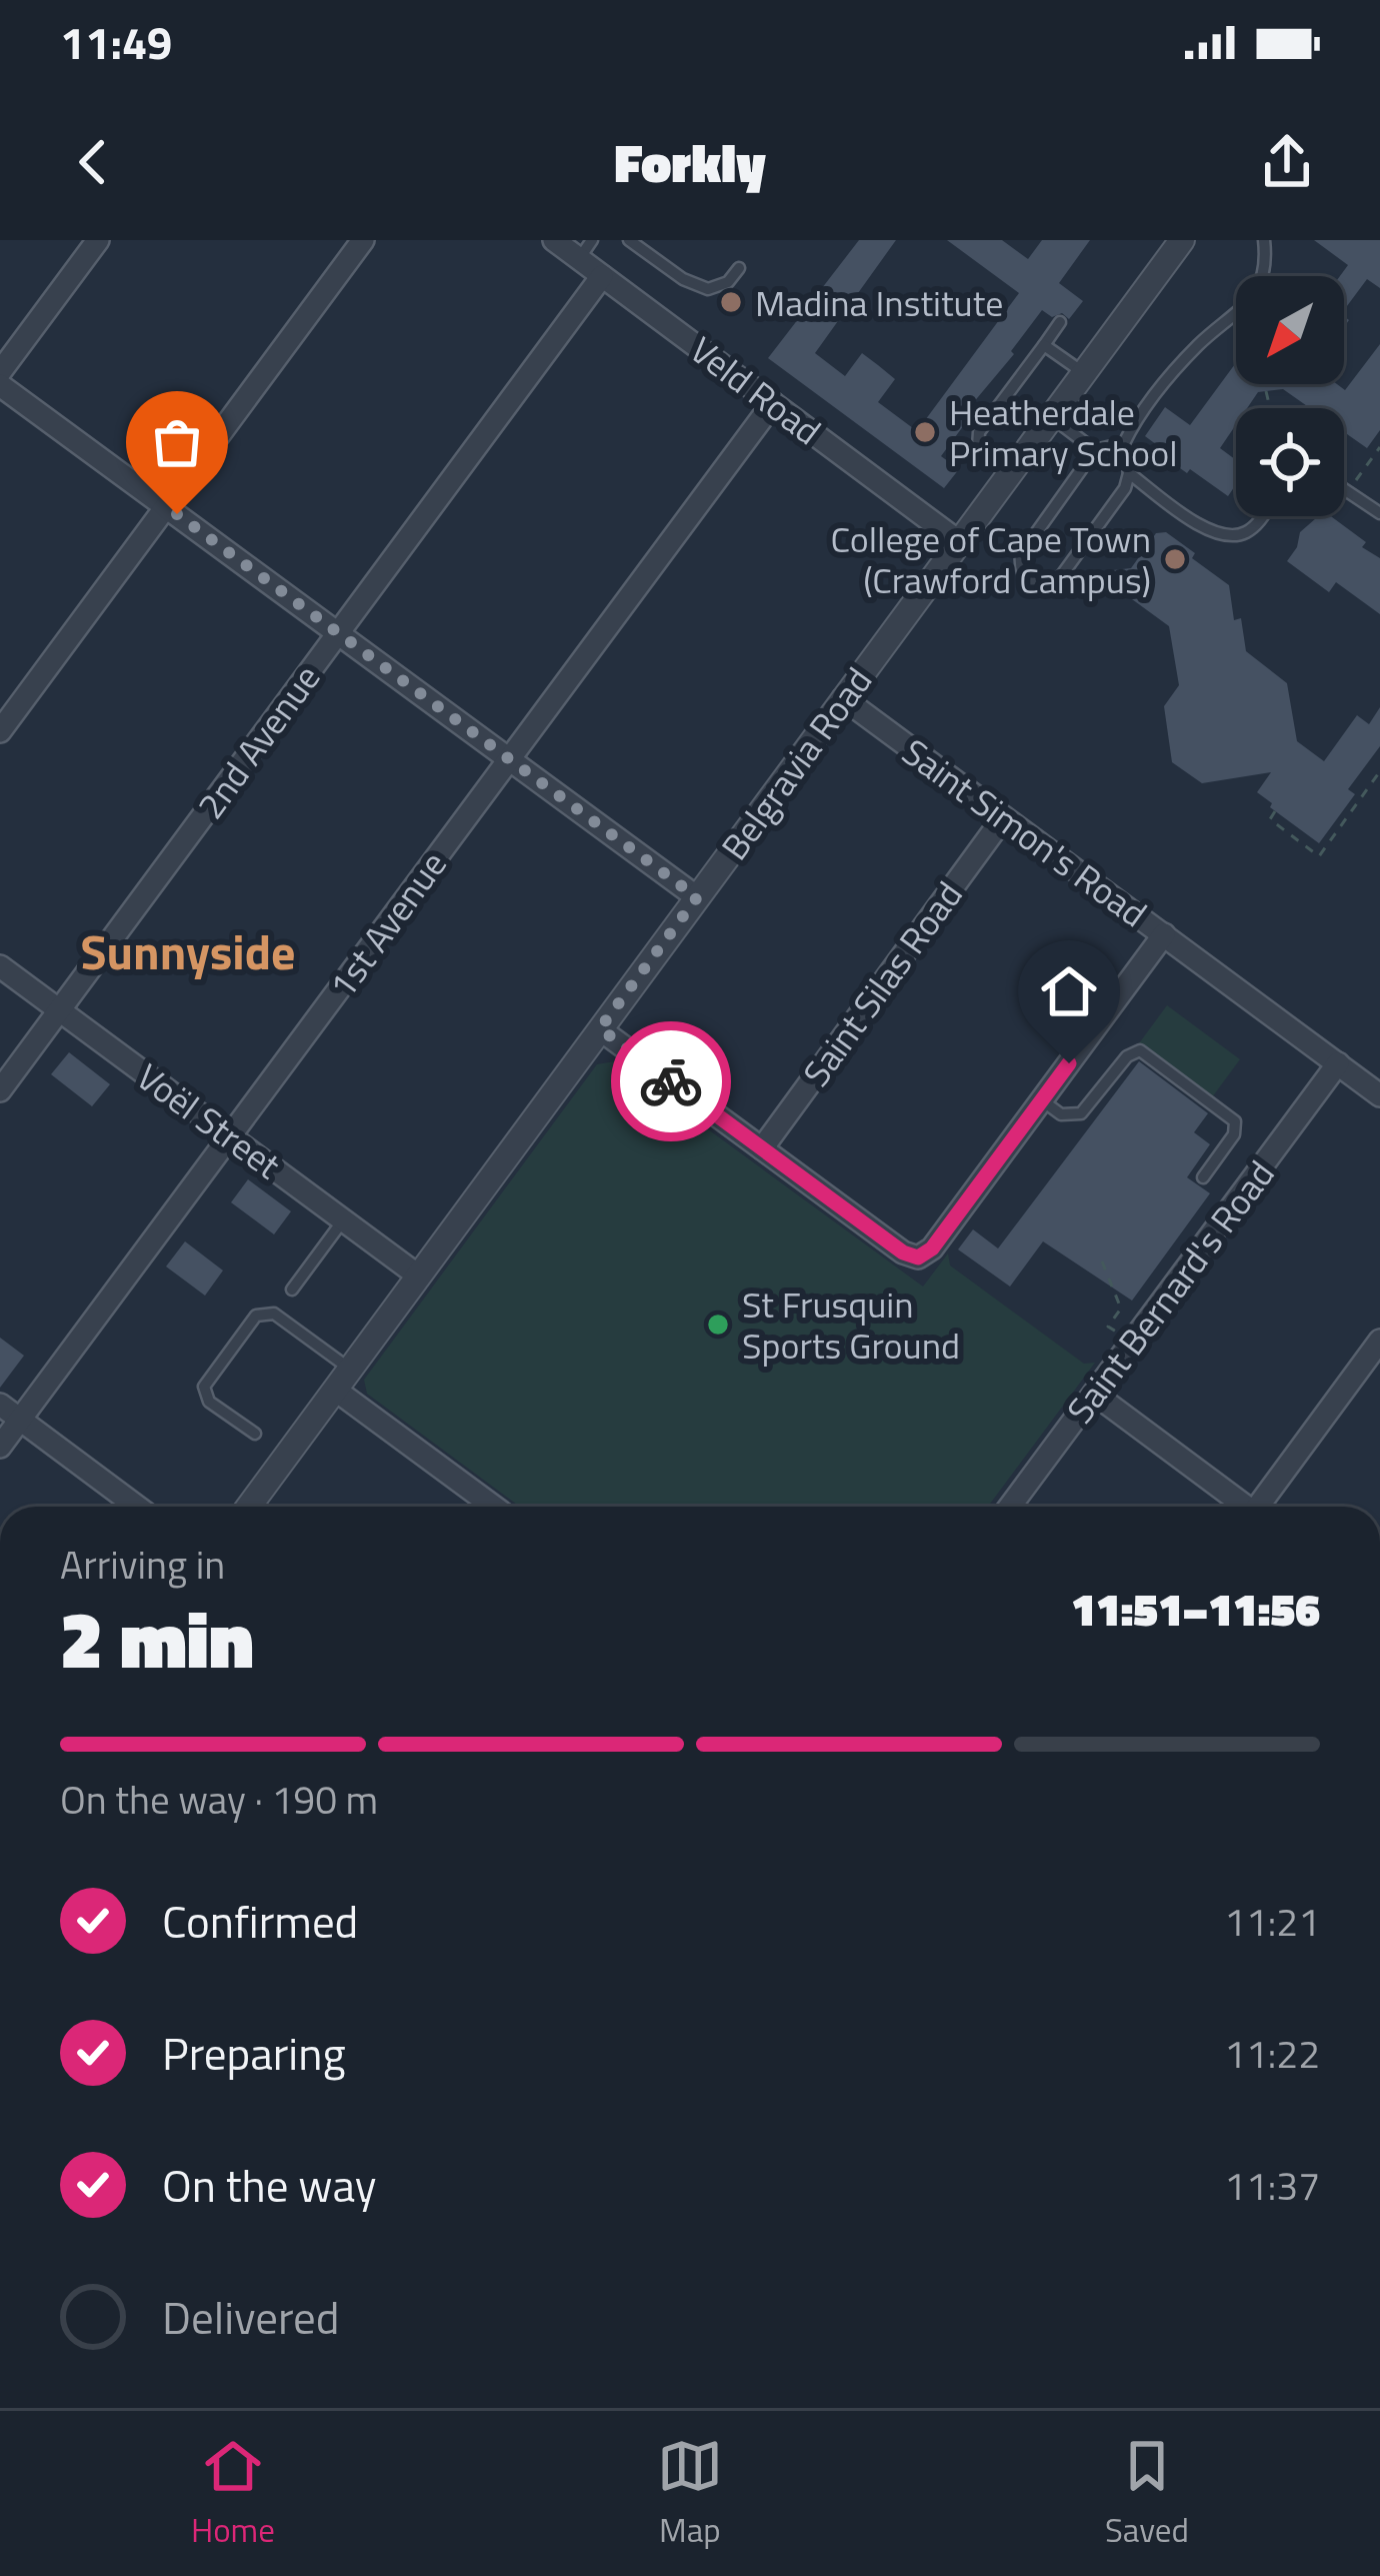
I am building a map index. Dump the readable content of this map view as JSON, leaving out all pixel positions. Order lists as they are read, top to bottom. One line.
{"streets":{"street":["Veld Road","2nd Avenue","Belgravia Road","Saint Simon's Road","1st Avenue","Saint Silas Road","Voël Street","Saint Bernard's Road"]},"crossings":[["Veld Road","2nd Avenue"],["Veld Road","Belgravia Road"],["Veld Road","1st Avenue"],["2nd Avenue","Voël Street"],["Belgravia Road","Saint Simon's Road"],["Belgravia Road","Voël Street"],["Saint Simon's Road","Saint Silas Road"],["Saint Simon's Road","Saint Bernard's Road"],["1st Avenue","Voël Street"]],"districts":["Sunnyside"],"places":["Madina Institute","Heatherdale Primary School","College of Cape Town (Crawford Campus)","St Frusquin Sports Ground"],"north":"bottom left","page":{"status":"11:49","header":"Forkly","heading":["2 min","Arriving in","11:51–11:56"],"bar":"On the way · 190 m","list":[["Confirmed","11:21"],["Preparing","11:22"],["On the way","11:37"],"Delivered"],"tabs":["Home","Map","Saved"]}}
